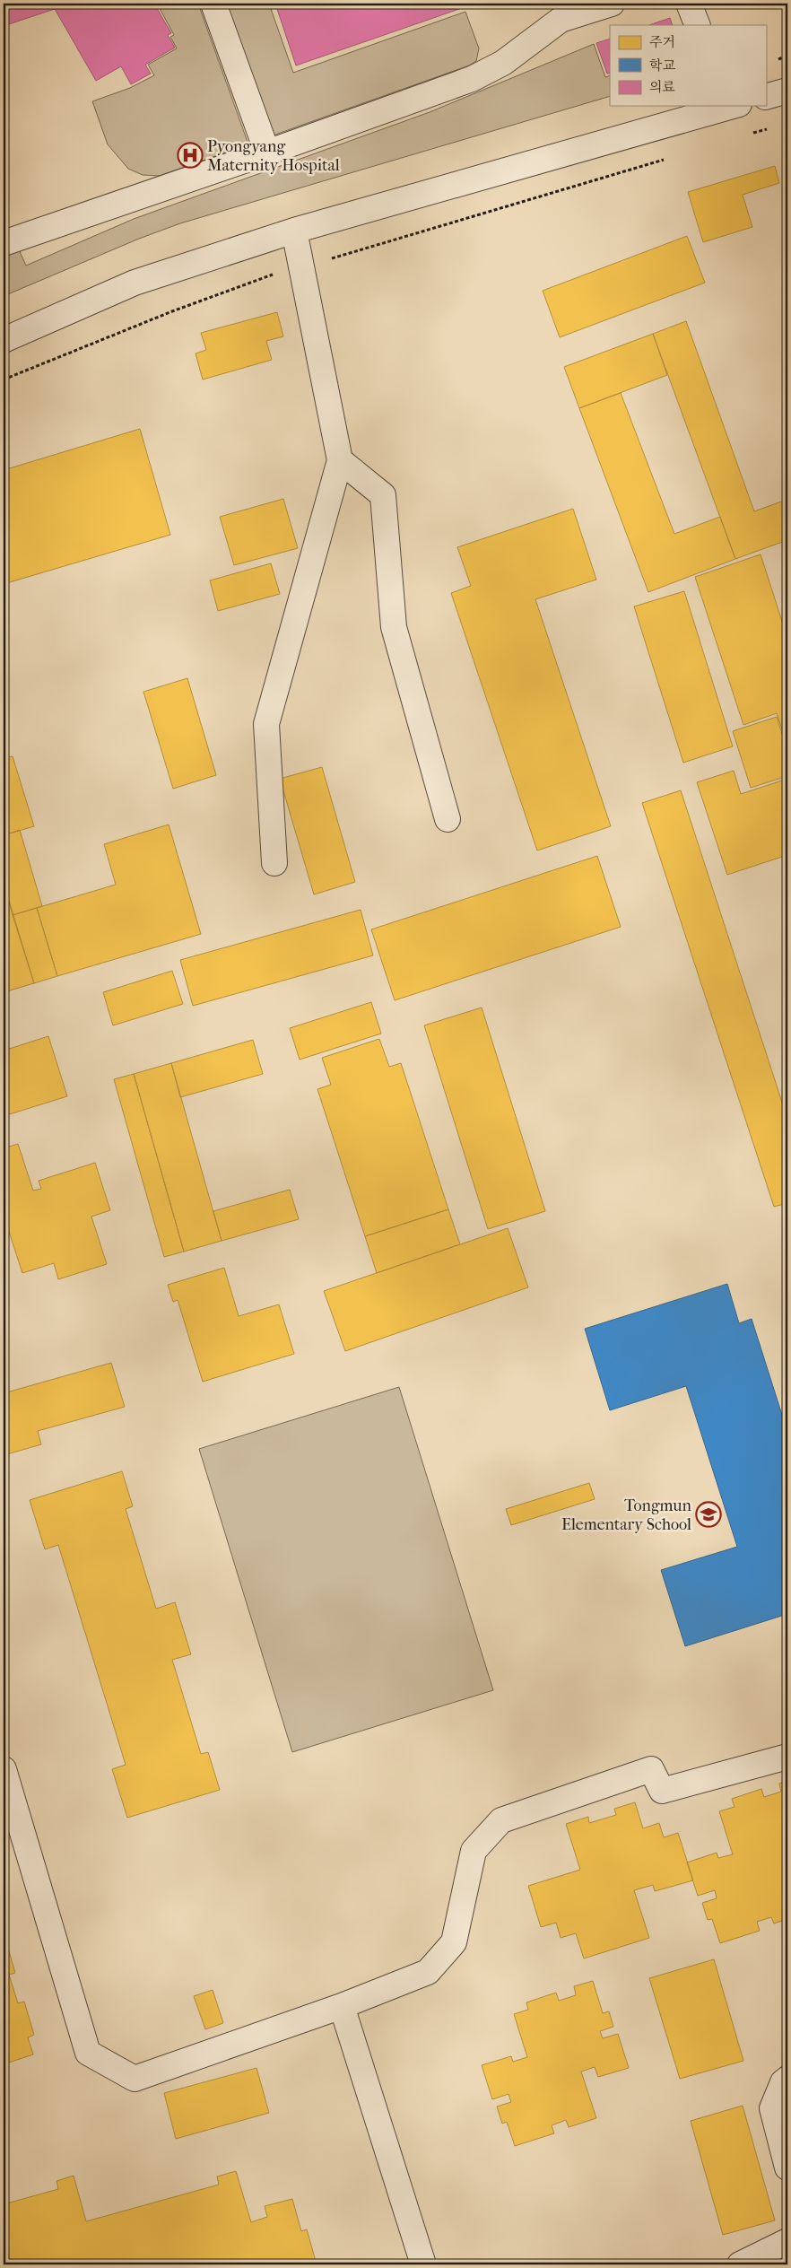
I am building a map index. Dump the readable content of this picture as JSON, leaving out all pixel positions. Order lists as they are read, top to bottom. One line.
{"places":{"hospital":["Pyongyang Maternity Hospital"],"school or university":["Tongmun Elementary School"]},"legend":["주거","학교","의료"]}
